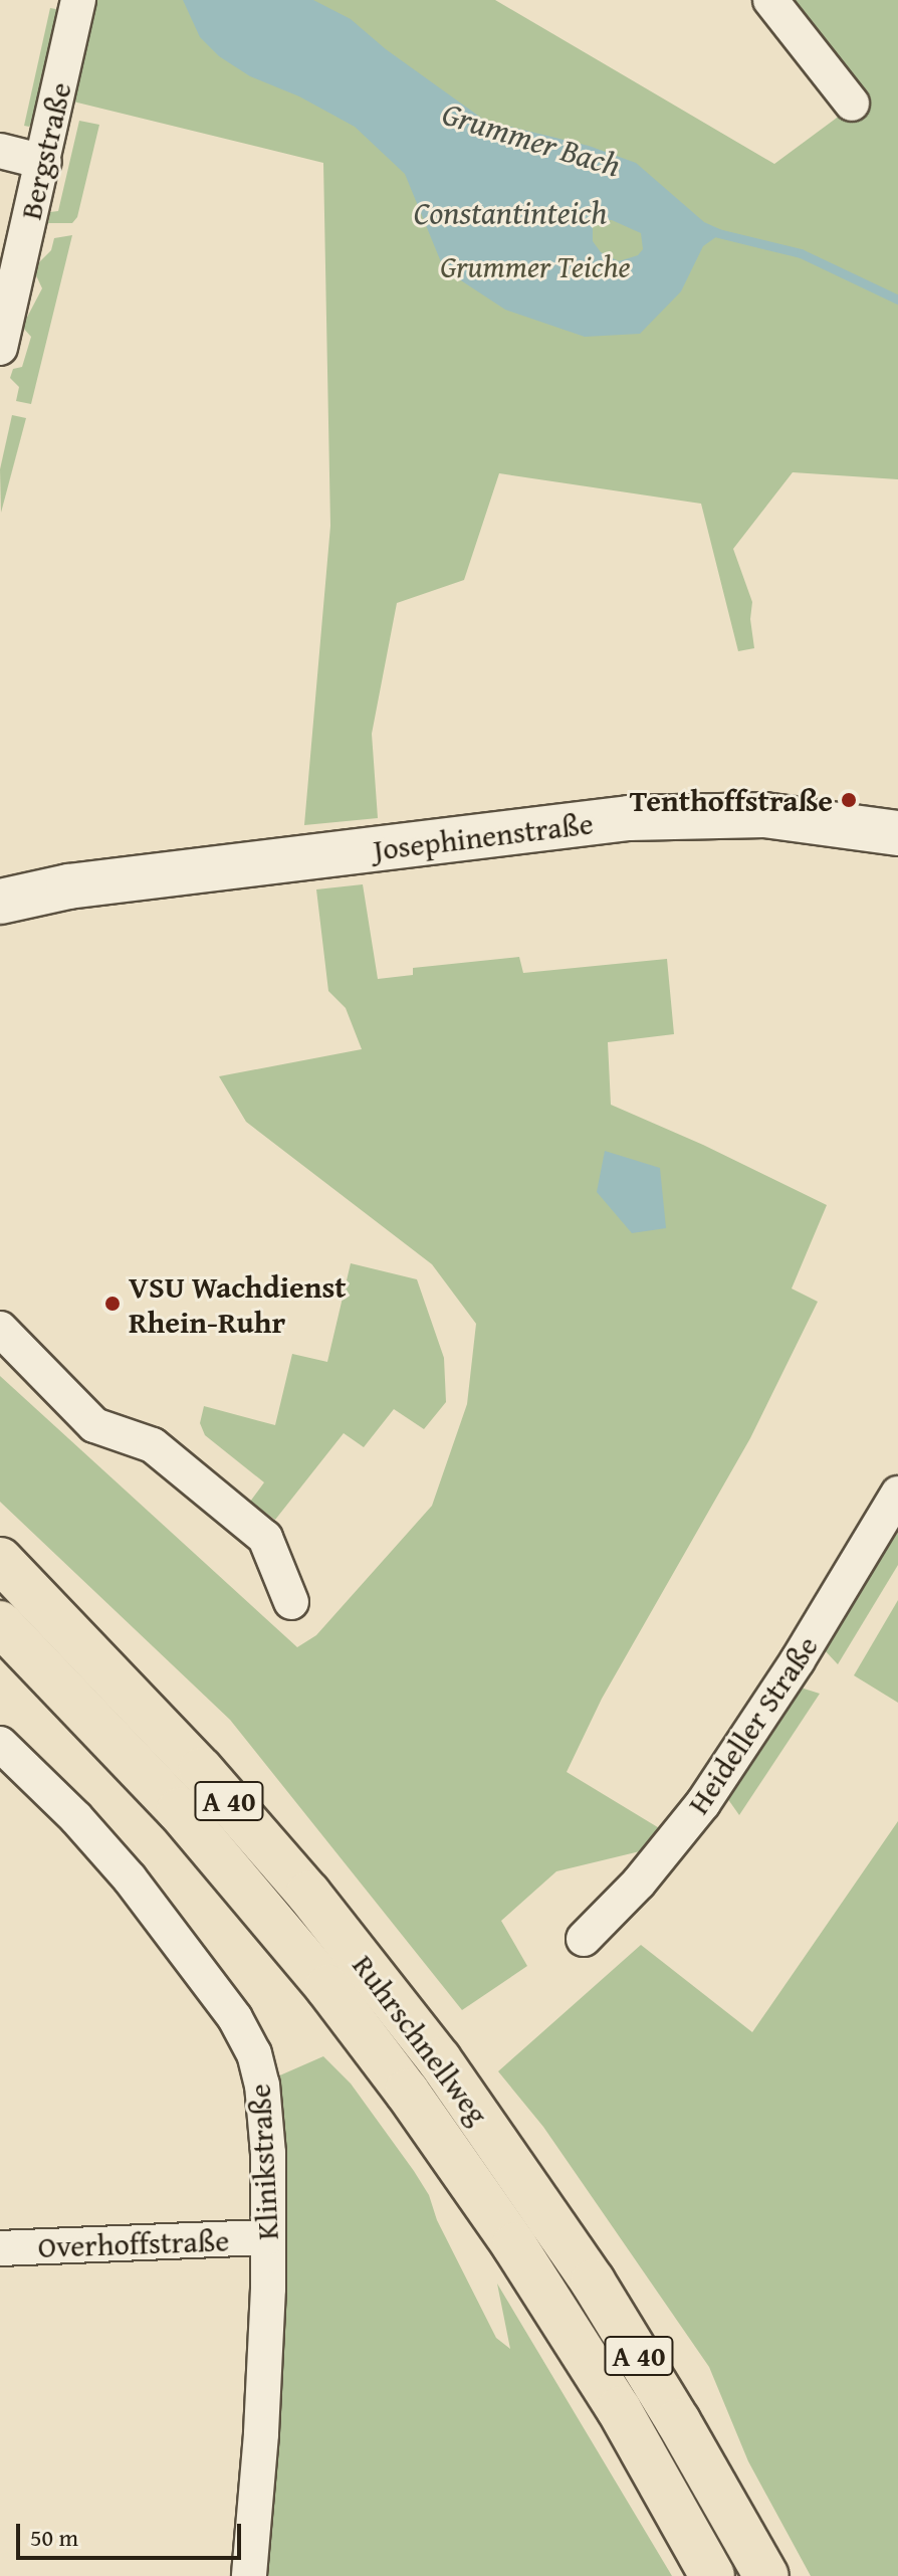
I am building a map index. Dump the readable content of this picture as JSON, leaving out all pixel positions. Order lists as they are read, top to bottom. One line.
{"streets":{"highway":["A 40","Ruhrschnellweg"],"street":["Bergstraße","Josephinenstraße","Heideller Straße","Klinikstraße","Overhoffstraße"]},"crossings":[["Klinikstraße","Overhoffstraße"]],"water":["Grummer Bach","Constantinteich"],"parks":["Grummer Teiche"],"places":["Tenthoffstraße","VSU Wachdienst Rhein-Ruhr"],"scale_bar":"50 m"}
